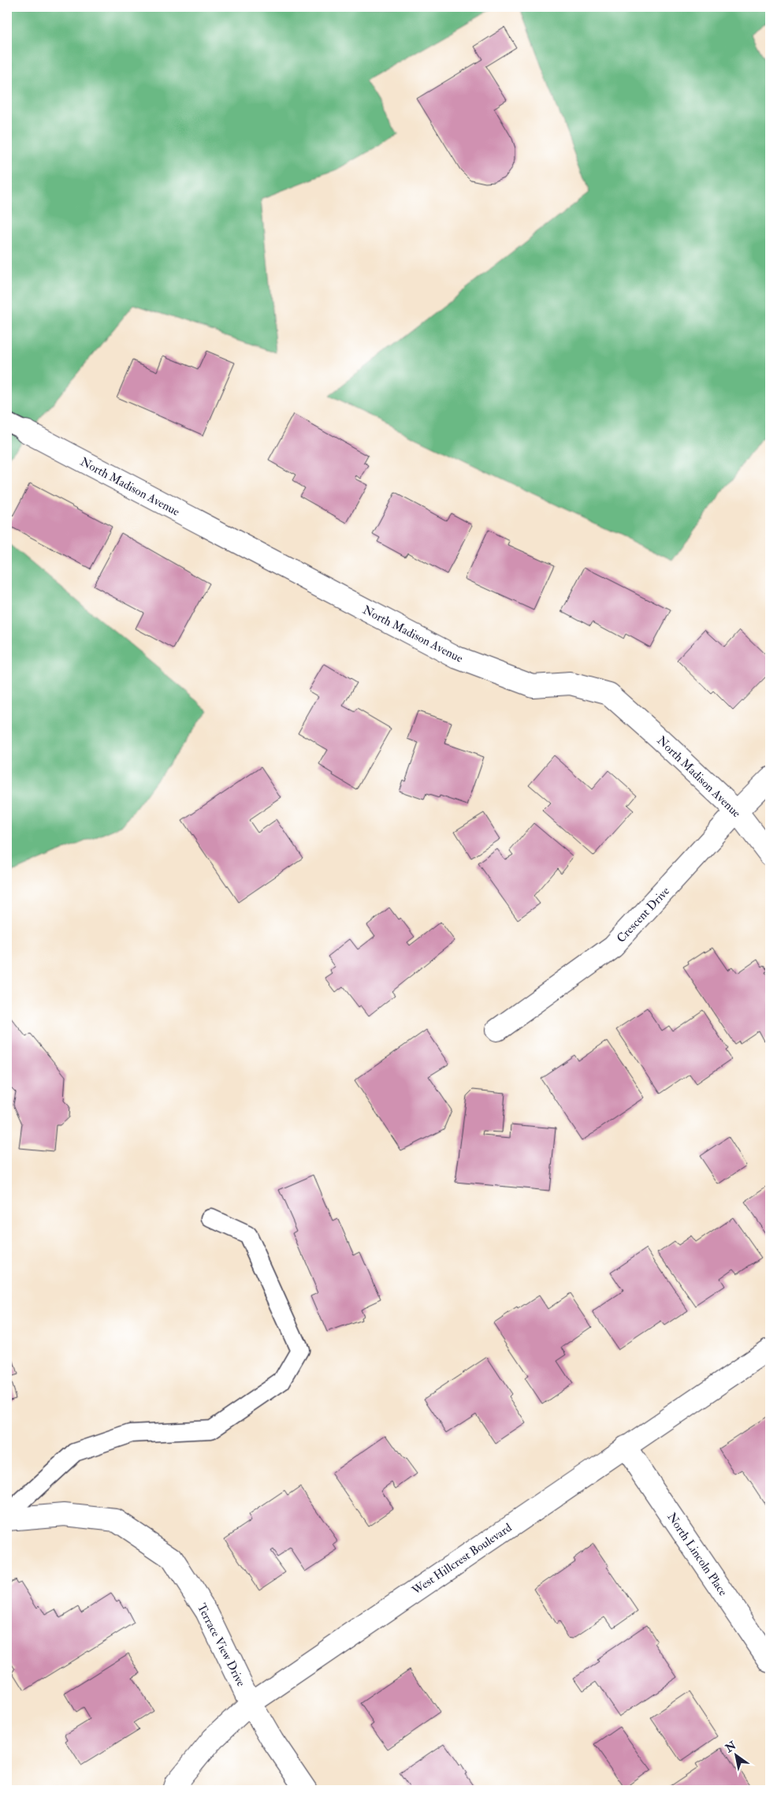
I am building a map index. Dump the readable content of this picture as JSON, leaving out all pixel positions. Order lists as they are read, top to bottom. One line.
{"streets":{"street":["North Madison Avenue","Crescent Drive","North Lincoln Place","West Hillcrest Boulevard","Terrace View Drive"]},"crossings":[["North Madison Avenue","Crescent Drive"],["North Lincoln Place","West Hillcrest Boulevard"],["West Hillcrest Boulevard","Terrace View Drive"]],"north":"top left"}
